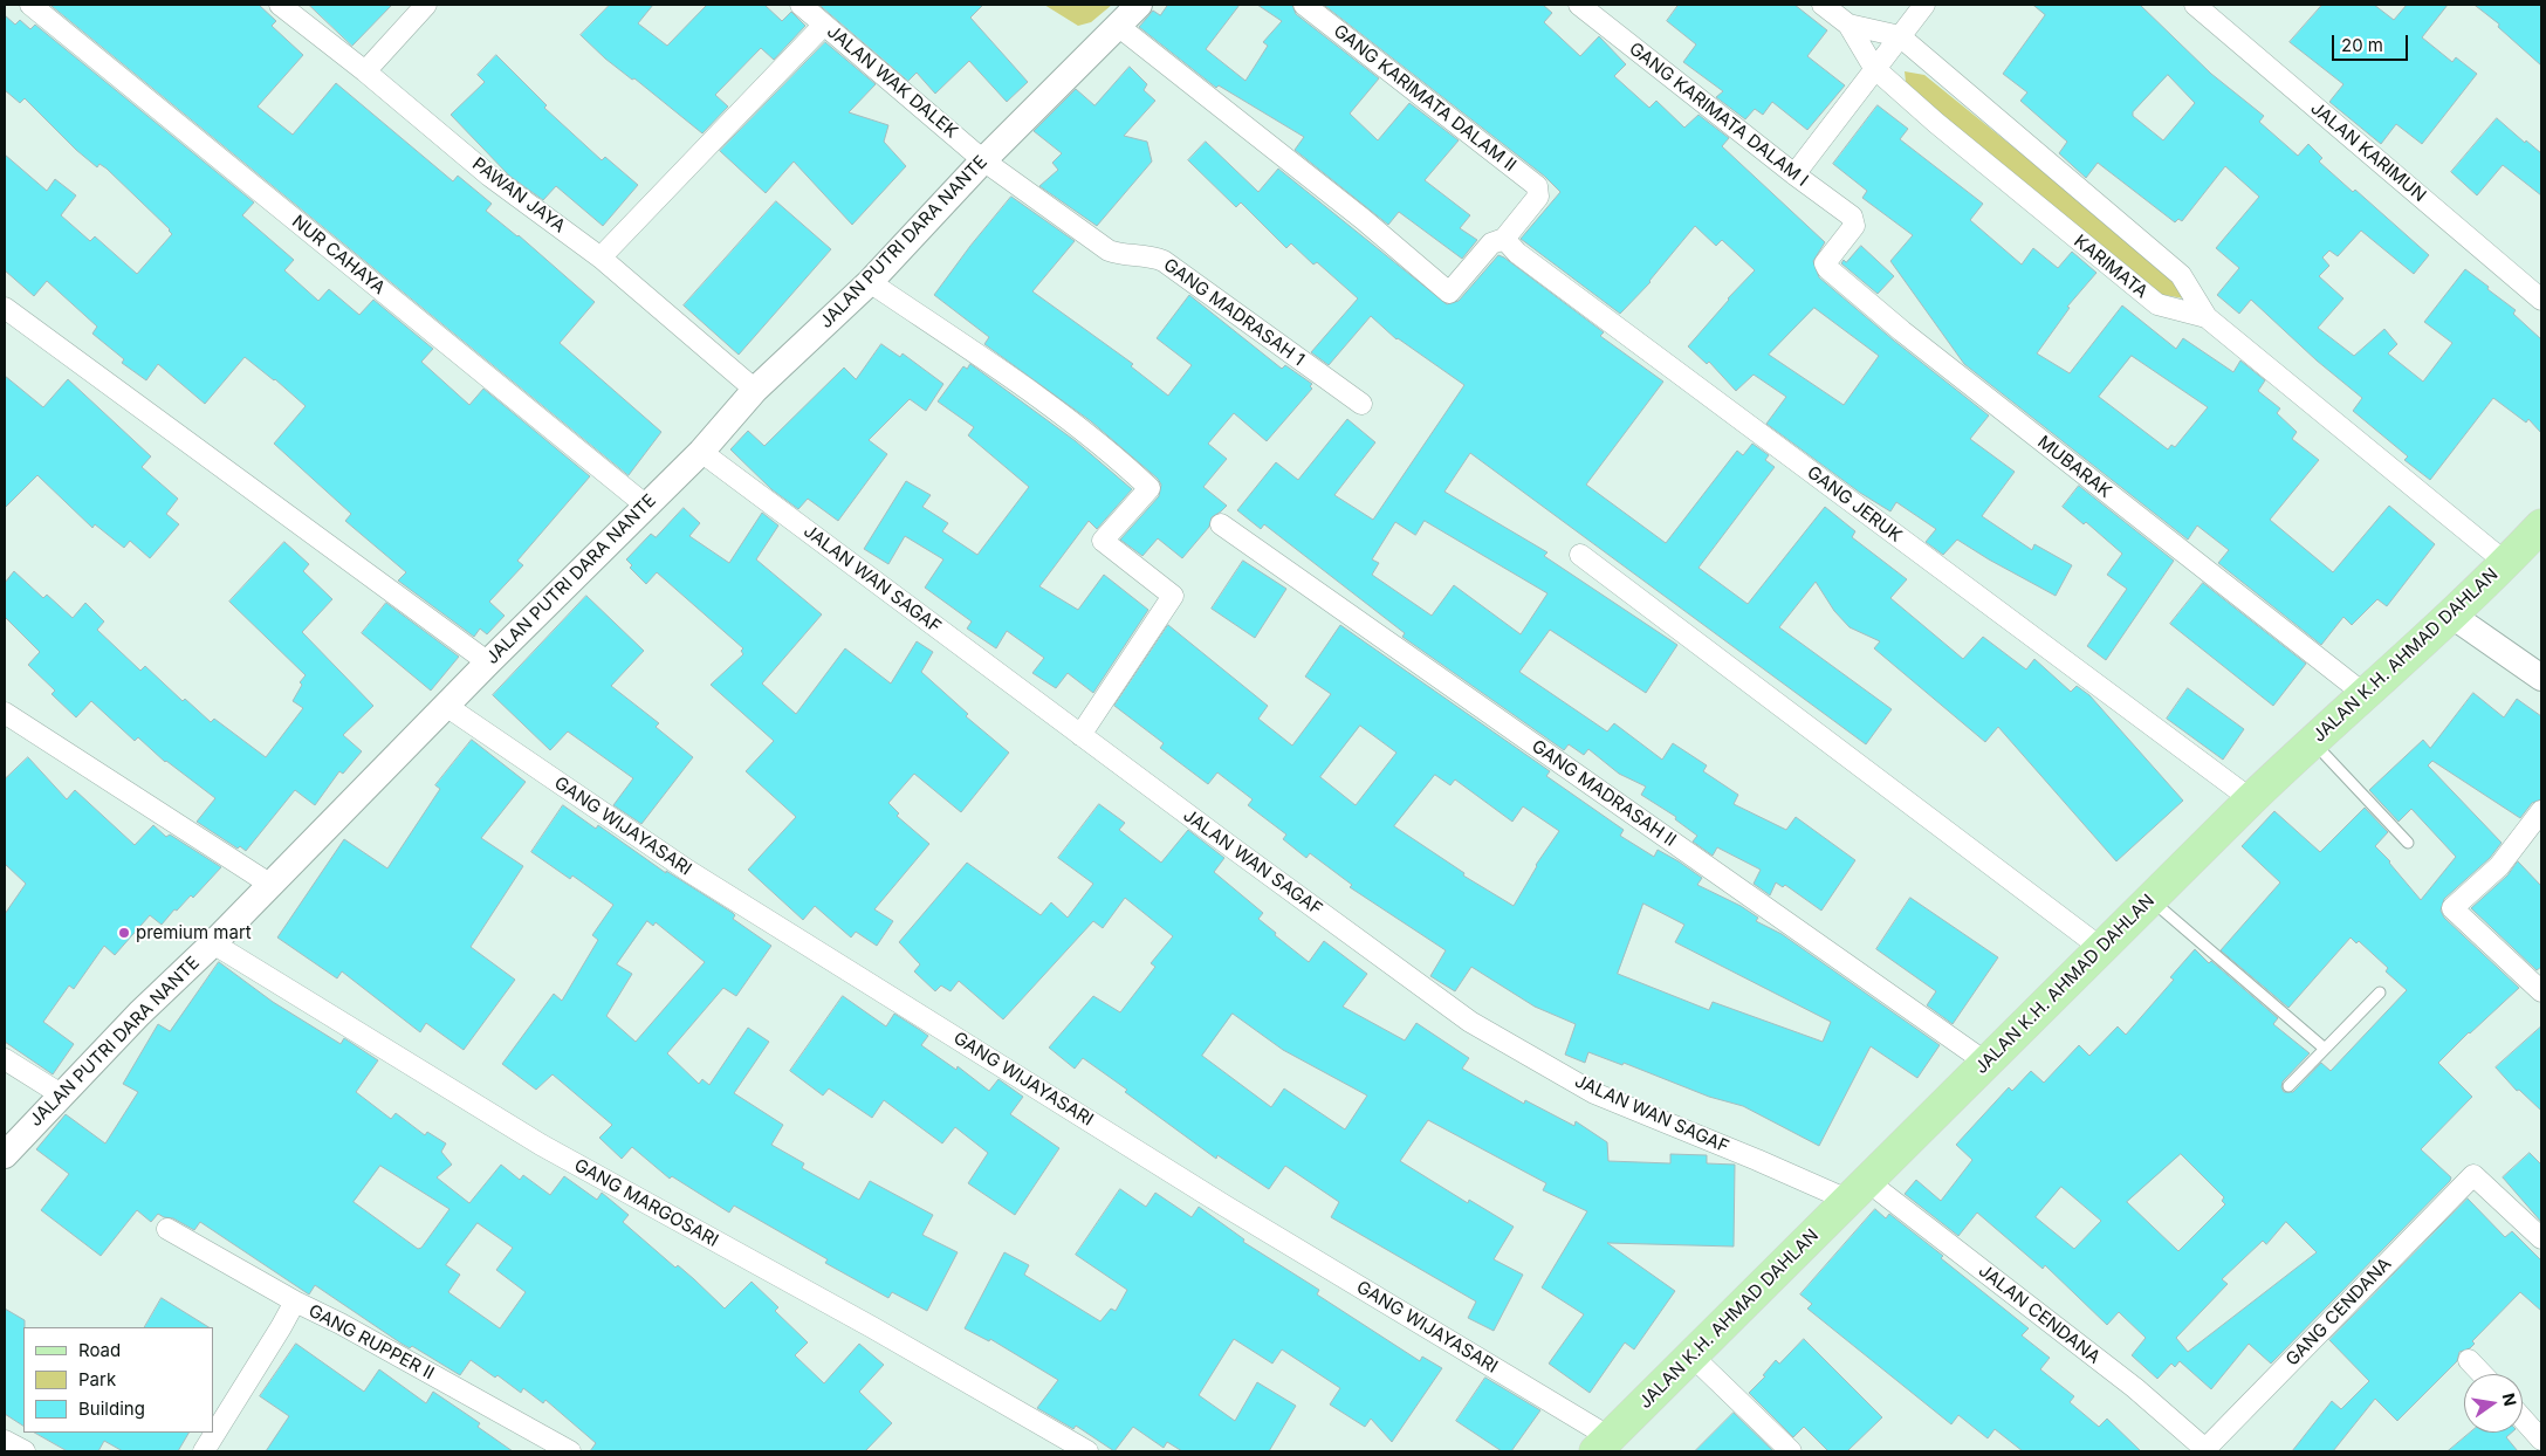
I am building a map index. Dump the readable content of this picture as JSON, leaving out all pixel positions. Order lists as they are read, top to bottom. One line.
{"streets":{"main road":["JALAN K.H. AHMAD DAHLAN"],"street":["JALAN WAK DALEK","GANG KARIMATA DALAM II","GANG KARIMATA DALAM I","JALAN KARIMUN","PAWAN JAYA","JALAN PUTRI DARA NANTE","NUR CAHAYA","KARIMATA","GANG MADRASAH 1","MUBARAK","GANG JERUK","JALAN WAN SAGAF","GANG MADRASAH II","GANG WIJAYASARI","GANG MARGOSARI","GANG CENDANA","JALAN CENDANA","GANG RUPPER II"]},"crossings":[["JALAN WAK DALEK","JALAN PUTRI DARA NANTE"],["JALAN WAK DALEK","GANG MADRASAH 1"],["GANG KARIMATA DALAM II","GANG JERUK"],["GANG KARIMATA DALAM I","MUBARAK"],["PAWAN JAYA","JALAN PUTRI DARA NANTE"],["JALAN PUTRI DARA NANTE","NUR CAHAYA"],["JALAN PUTRI DARA NANTE","GANG MADRASAH 1"],["JALAN PUTRI DARA NANTE","JALAN WAN SAGAF"],["JALAN PUTRI DARA NANTE","GANG WIJAYASARI"],["JALAN PUTRI DARA NANTE","GANG MARGOSARI"],["KARIMATA","JALAN K.H. AHMAD DAHLAN"],["MUBARAK","JALAN K.H. AHMAD DAHLAN"],["GANG JERUK","JALAN K.H. AHMAD DAHLAN"],["JALAN WAN SAGAF","JALAN K.H. AHMAD DAHLAN"],["JALAN WAN SAGAF","JALAN CENDANA"],["JALAN K.H. AHMAD DAHLAN","GANG MADRASAH II"],["JALAN K.H. AHMAD DAHLAN","GANG WIJAYASARI"],["JALAN K.H. AHMAD DAHLAN","JALAN CENDANA"],["GANG CENDANA","JALAN CENDANA"]],"places":["premium mart"],"legend":["Road","Park","Building"],"scale_bar":"20 m","north":"right"}
